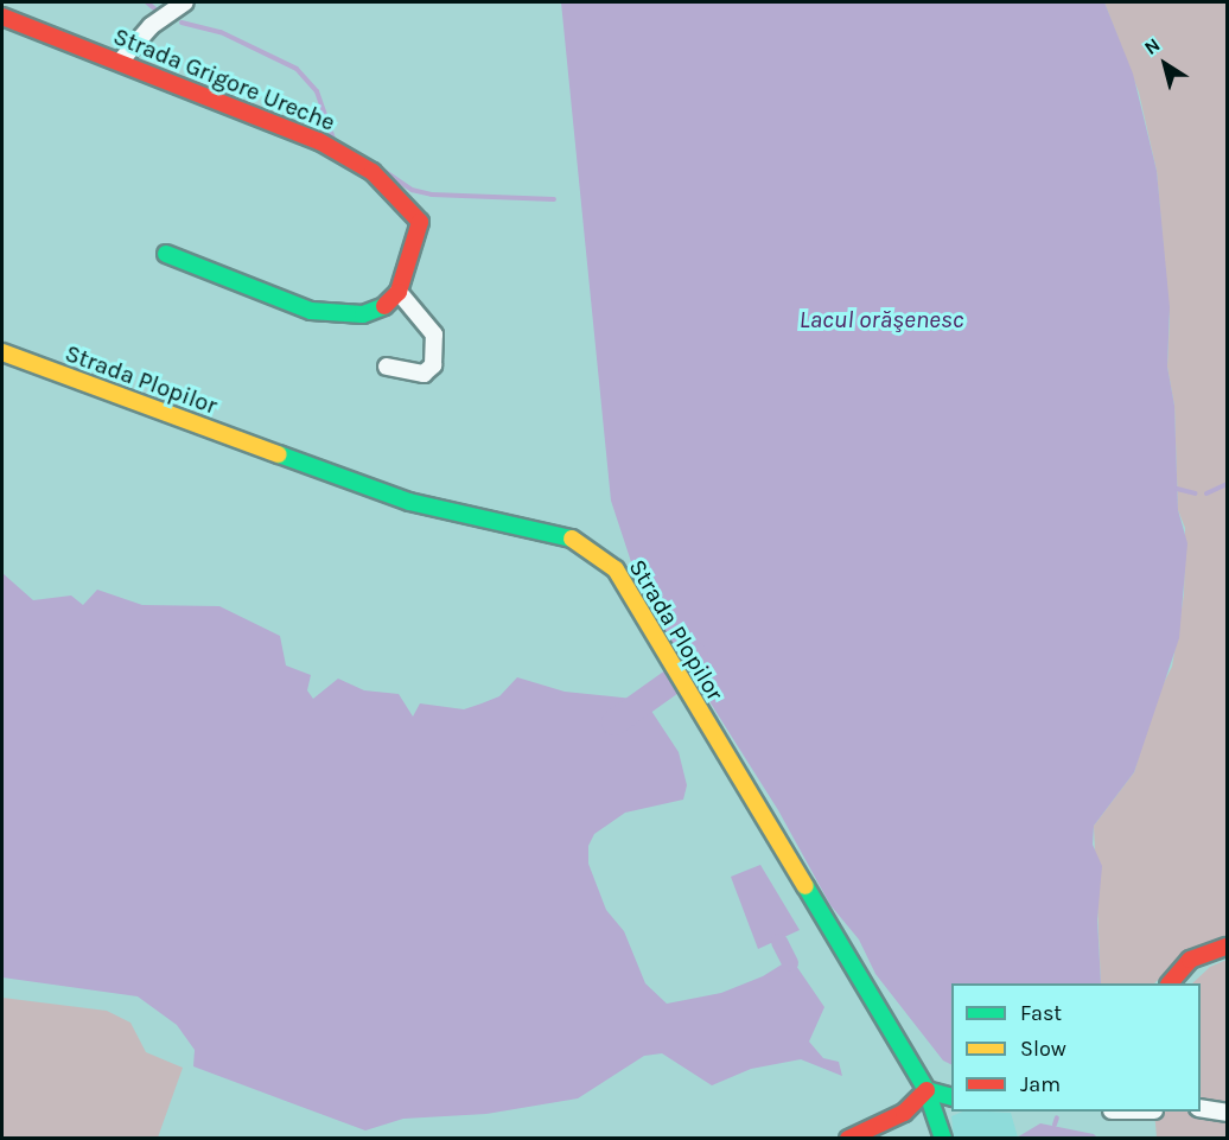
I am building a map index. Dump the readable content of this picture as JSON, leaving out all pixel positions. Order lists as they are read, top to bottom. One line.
{"streets":{"street":["Strada Grigore Ureche","Strada Plopilor"]},"water":["Lacul orăşenesc"],"legend":["Fast","Slow","Jam"],"north":"top left"}
